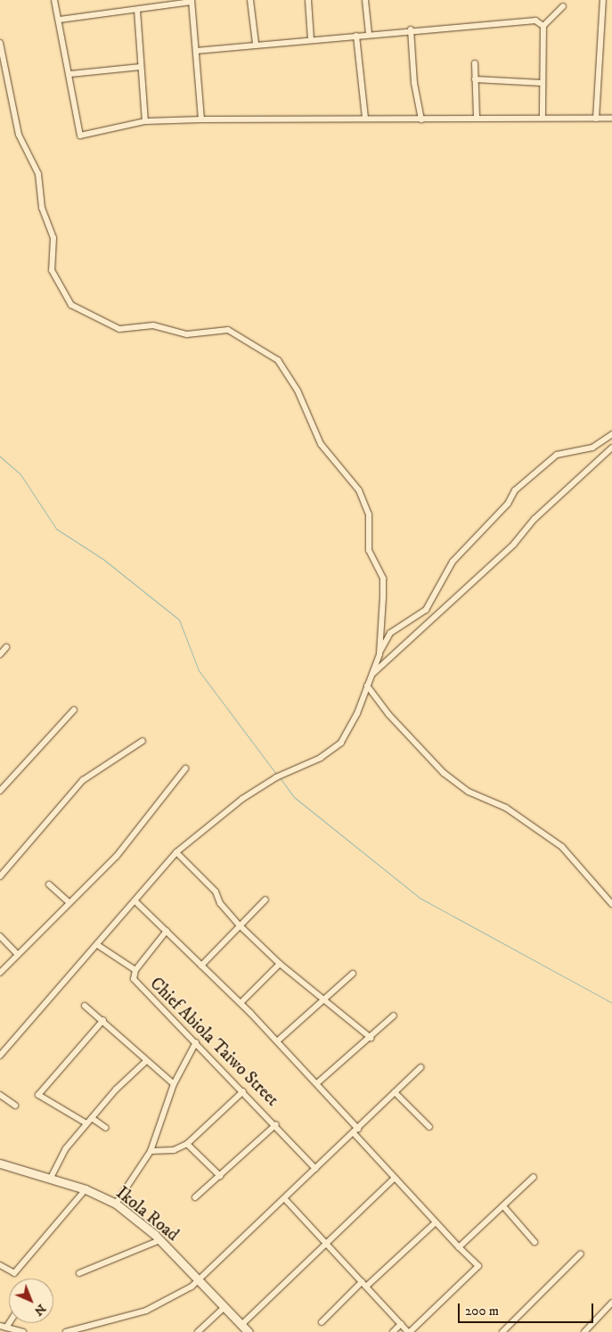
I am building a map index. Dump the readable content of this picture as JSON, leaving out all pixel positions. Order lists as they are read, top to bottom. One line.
{"streets":{"street":["Chief Abiola Taiwo Street","Ikola Road"]},"scale_bar":"200 m","north":"bottom right"}
